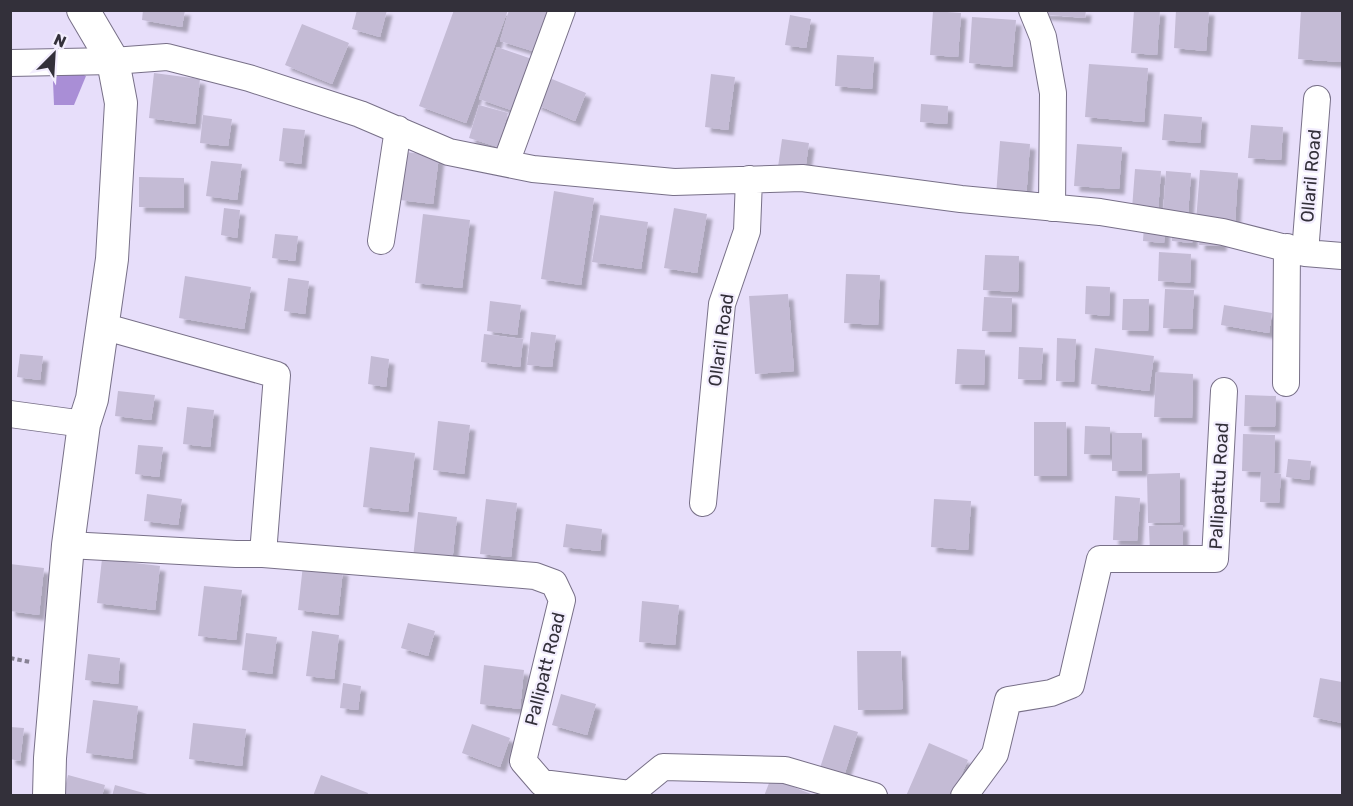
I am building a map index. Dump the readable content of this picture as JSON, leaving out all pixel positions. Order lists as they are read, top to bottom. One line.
{"streets":{"street":["Ollaril Road","Pallipattu Road","Pallipatt Road"]},"north":"top right"}
